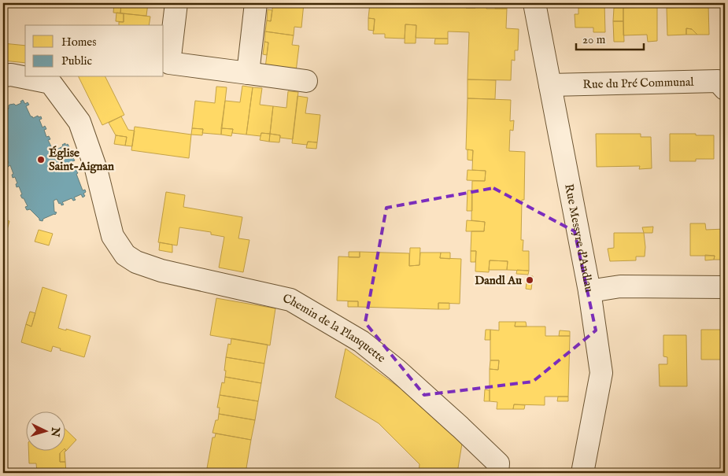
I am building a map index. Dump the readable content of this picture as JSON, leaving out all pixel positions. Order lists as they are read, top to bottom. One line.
{"streets":{"street":["Rue du Pré Communal","Rue Messyre d'Andlau","Chemin de la Planquette"]},"crossings":[["Rue du Pré Communal","Rue Messyre d'Andlau"]],"places":["Église Saint-Aignan","Dandl Au"],"legend":["Homes","Public"],"scale_bar":"20 m","north":"right"}
